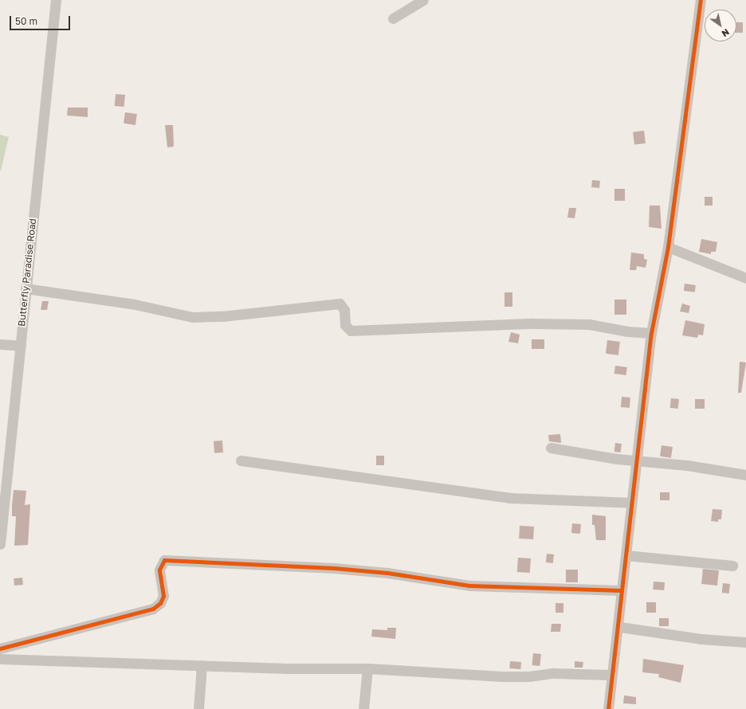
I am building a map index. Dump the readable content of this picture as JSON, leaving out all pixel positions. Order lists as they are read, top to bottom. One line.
{"streets":{"street":["Butterfly Paradise Road"]},"scale_bar":"50 m","north":"bottom right"}
